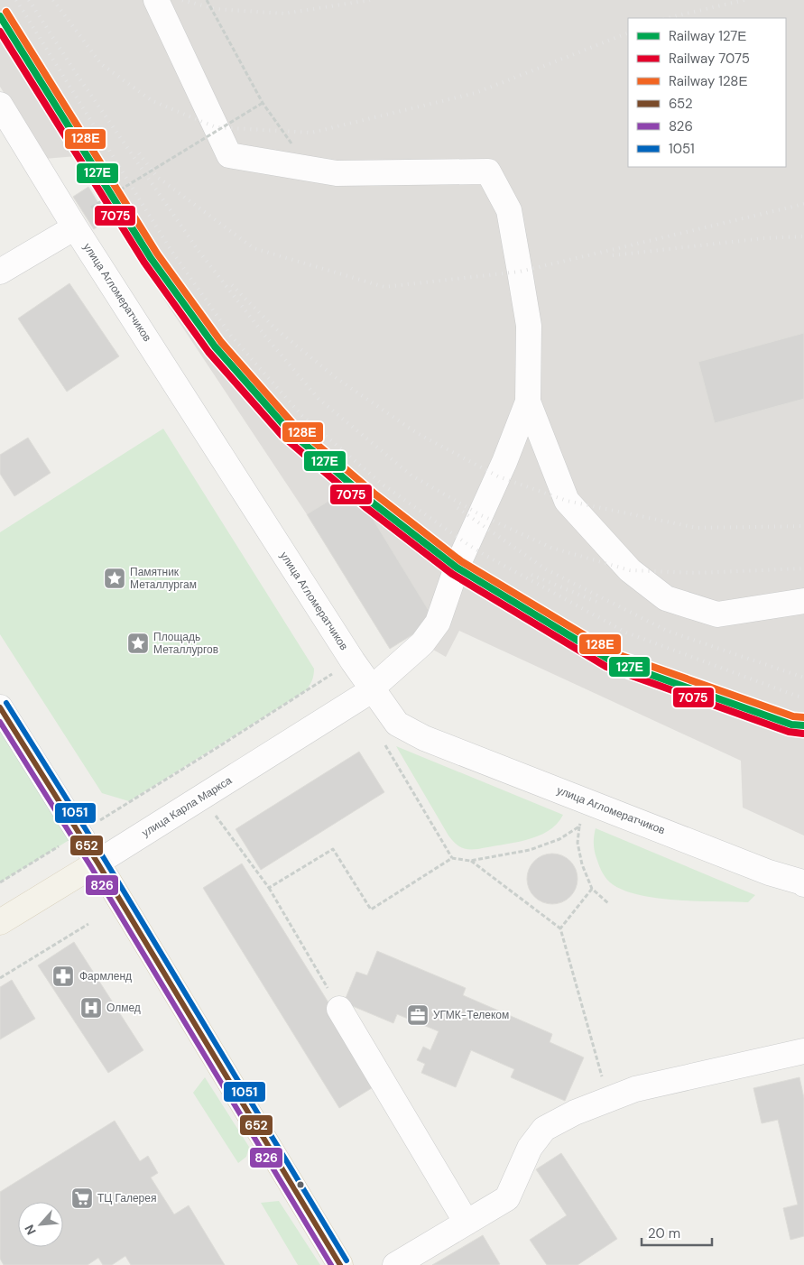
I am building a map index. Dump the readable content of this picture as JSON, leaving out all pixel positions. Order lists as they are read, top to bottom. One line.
{"streets":{"main road":["улица Карла Маркса"],"street":["улица Агломератчиков"]},"crossings":[["улица Агломератчиков","улица Карла Маркса"]],"places":{"place":["Памятник Металлургам","Площадь Металлургов"],"pharmacy":["Фармленд"],"hospital":["Олмед"],"office":["УГМК-Телеком"],"supermarket":["ТЦ Галерея"]},"lines":["rail line 128Е","rail line 127Е","rail line 7075","transit line 1051","transit line 652","transit line 826"],"legend":["Railway 127Е","Railway 7075","Railway 128Е","652","826","1051"],"scale_bar":"20 m","north":"bottom left"}
